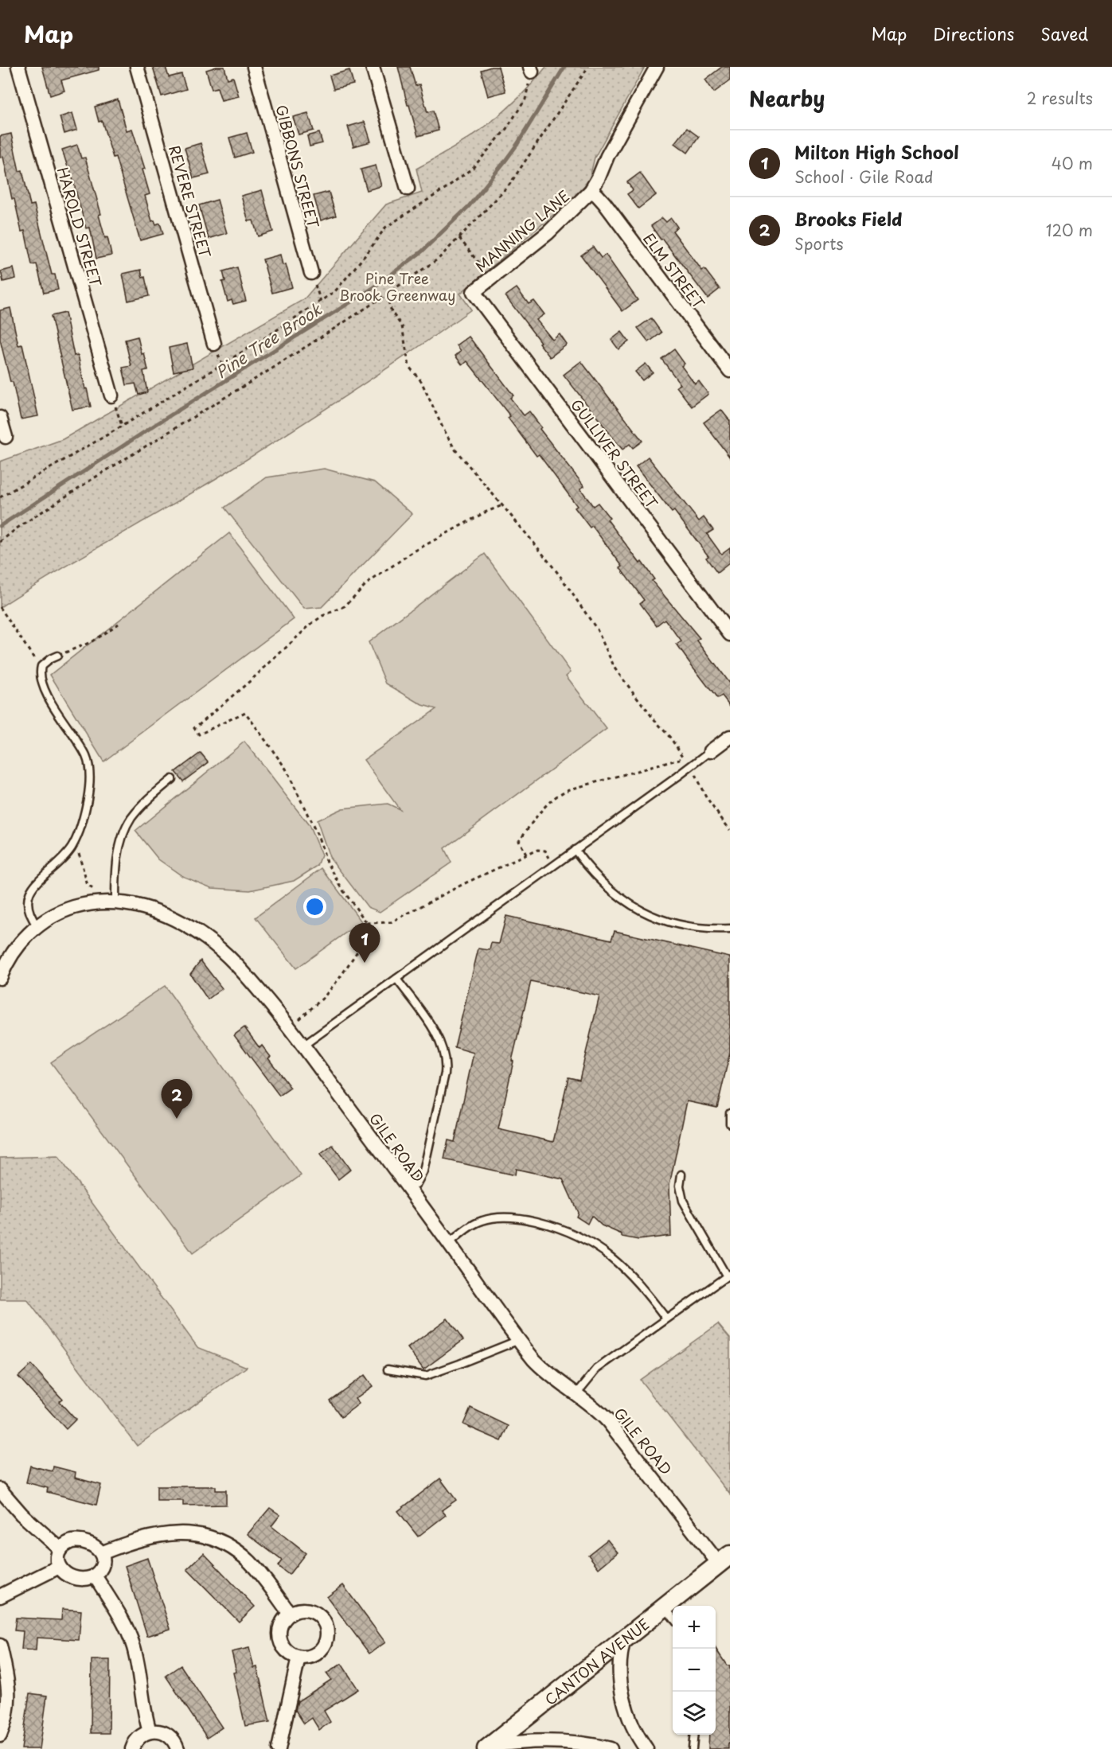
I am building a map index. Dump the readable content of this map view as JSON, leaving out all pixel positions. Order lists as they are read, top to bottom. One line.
{"streets":{"main road":["CANTON AVENUE"],"street":["GIBBONS STREET","REVERE STREET","HAROLD STREET","MANNING LANE","ELM STREET","GULLIVER STREET","GILE ROAD"]},"crossings":[["MANNING LANE","ELM STREET"],["MANNING LANE","GULLIVER STREET"],["GILE ROAD","CANTON AVENUE"]],"water":["Pine Tree Brook"],"parks":["Pine Tree Brook Greenway"],"page":{"header":"Map","nav":["Map","Directions","Saved"],"heading":["Nearby","2 results"],"list":[{"mark":"1","name":"Milton High School","note":"School · Gile Road","value":"40 m"},{"mark":"2","name":"Brooks Field","note":"Sports","value":"120 m"}],"pins":["1","2"],"map_buttons":["+","−"]}}
